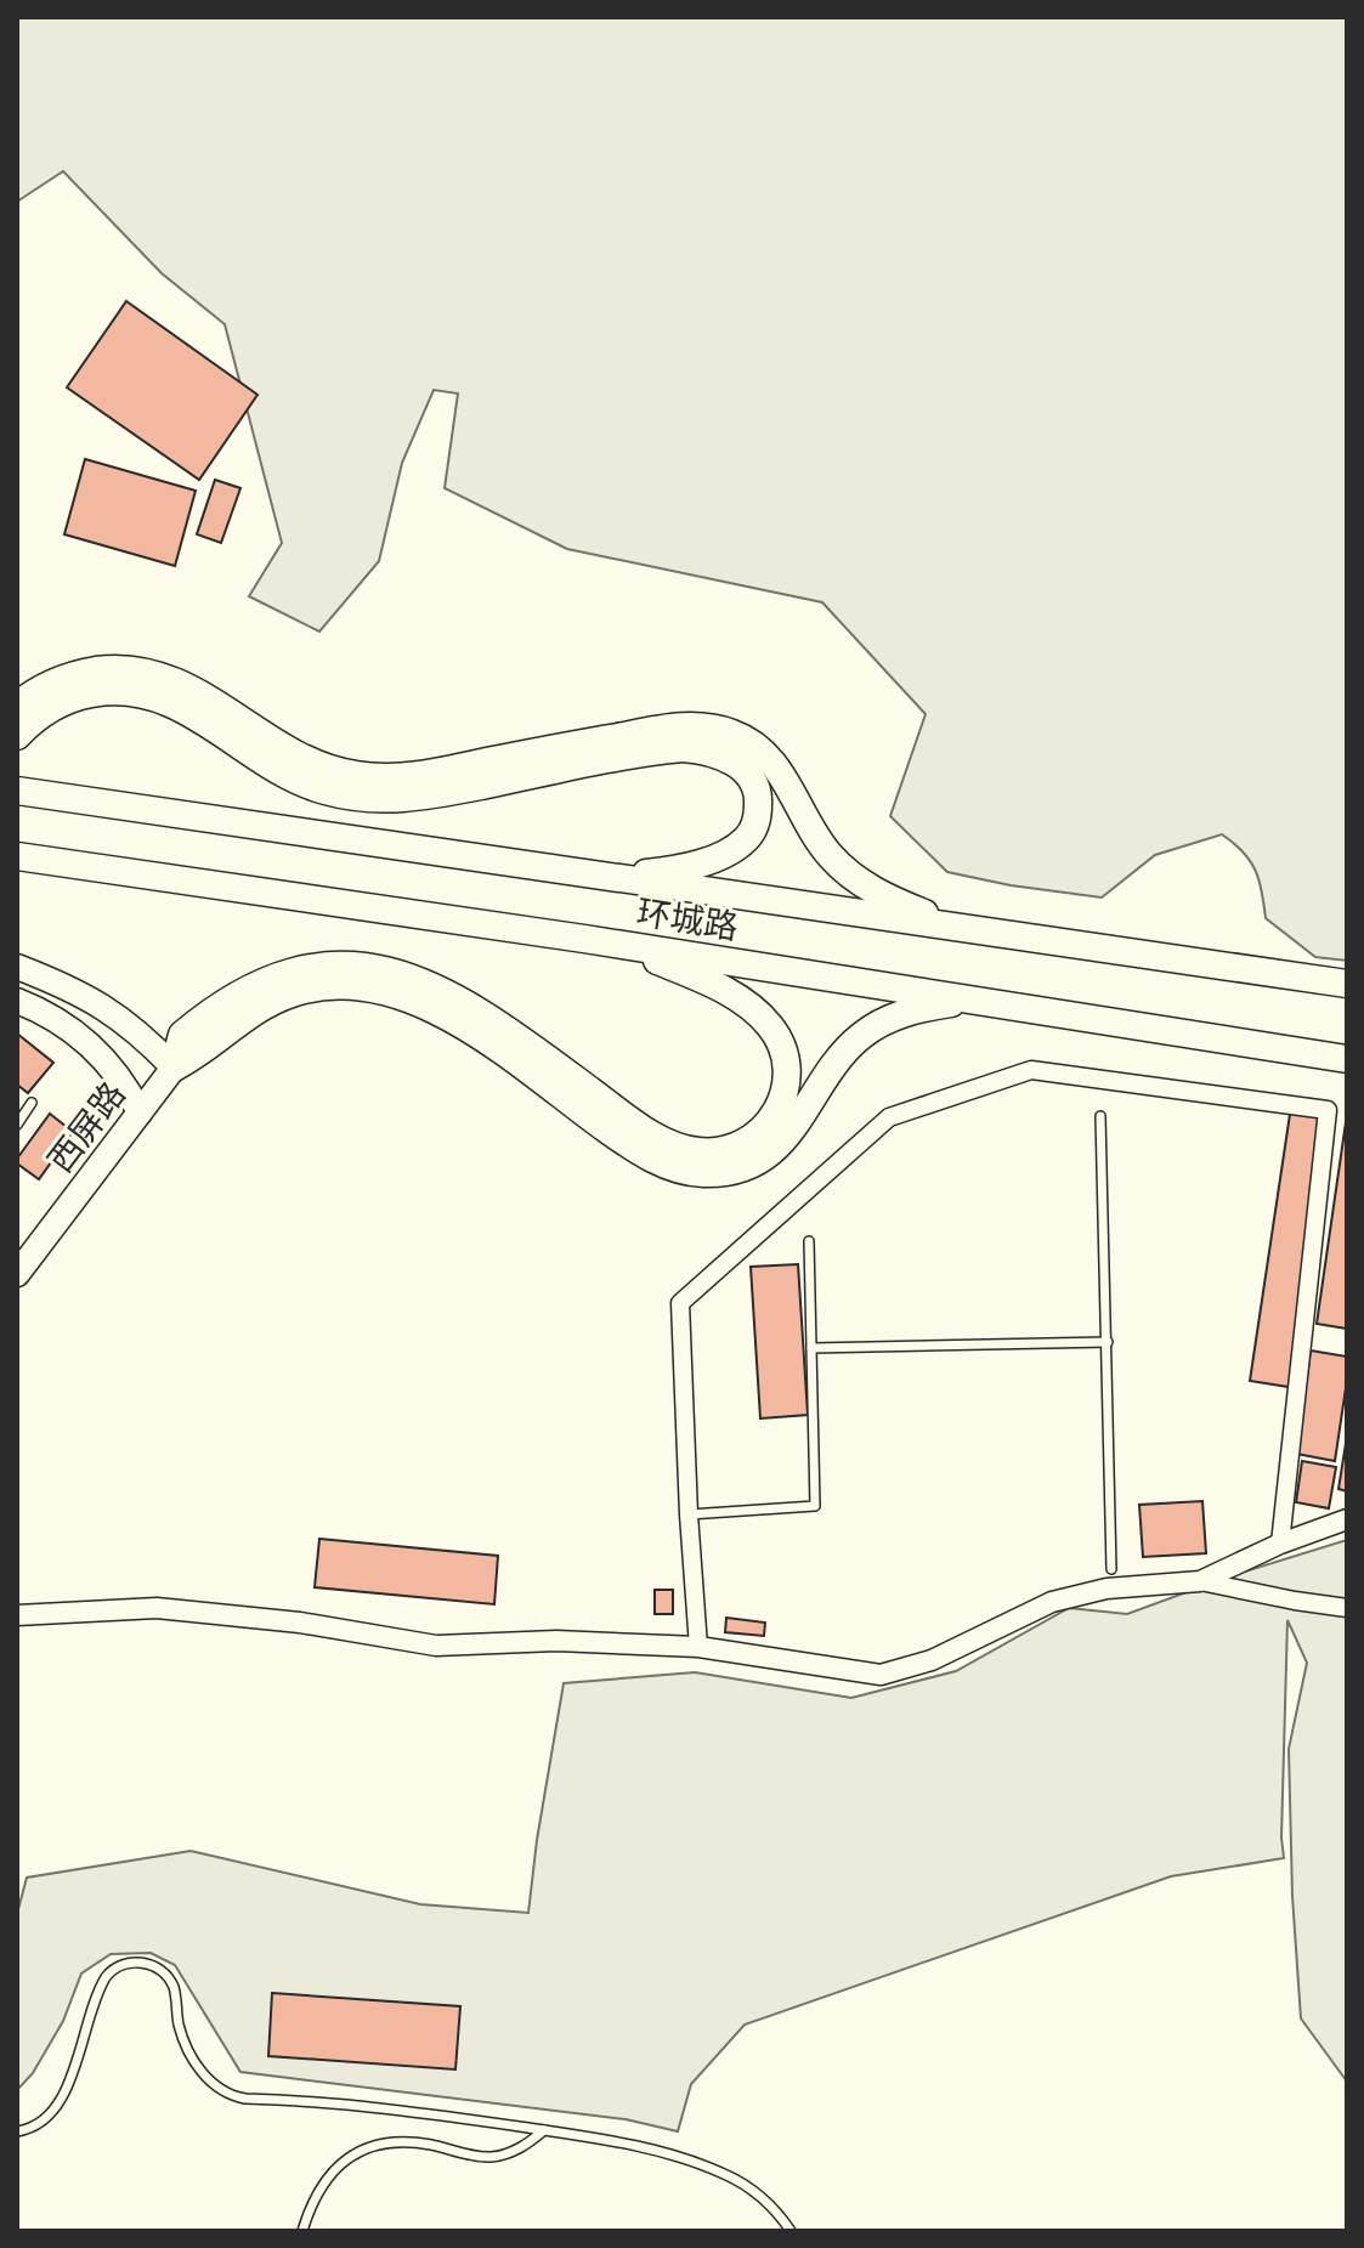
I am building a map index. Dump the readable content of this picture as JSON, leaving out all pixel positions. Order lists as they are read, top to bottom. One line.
{"streets":{"main road":["环城路","西屏路"]}}
